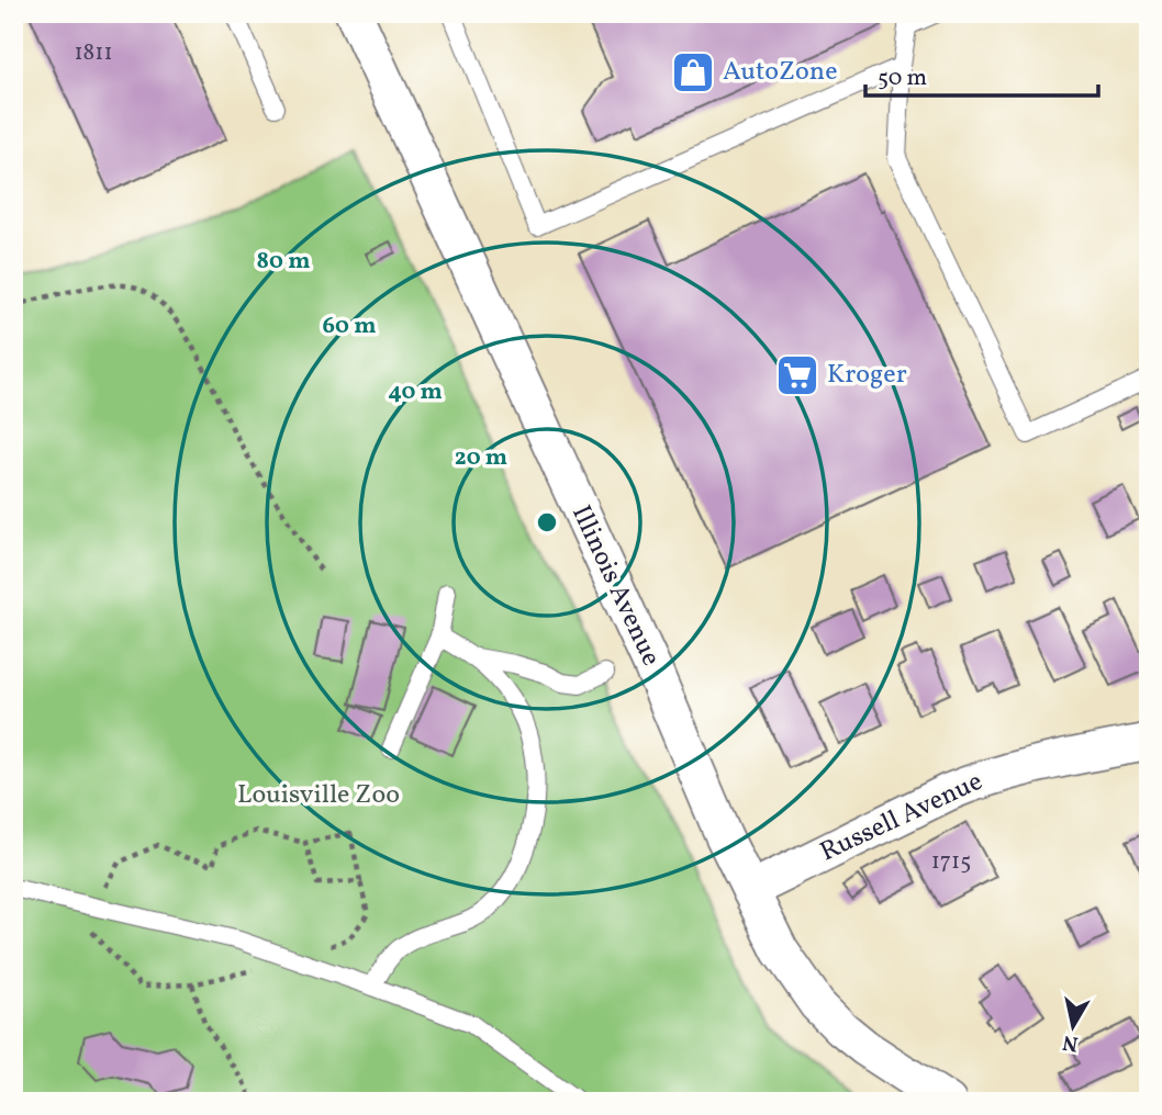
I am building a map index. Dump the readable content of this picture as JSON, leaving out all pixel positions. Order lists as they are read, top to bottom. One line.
{"streets":{"street":["Illinois Avenue","Russell Avenue"]},"crossings":[["Illinois Avenue","Russell Avenue"]],"parks":["Louisville Zoo"],"places":{"shop":["AutoZone"],"supermarket":["Kroger"]},"house_numbers":["1811","1715"],"scale_bar":"50 m","north":"bottom","rings":["80 m","60 m","40 m","20 m"]}
